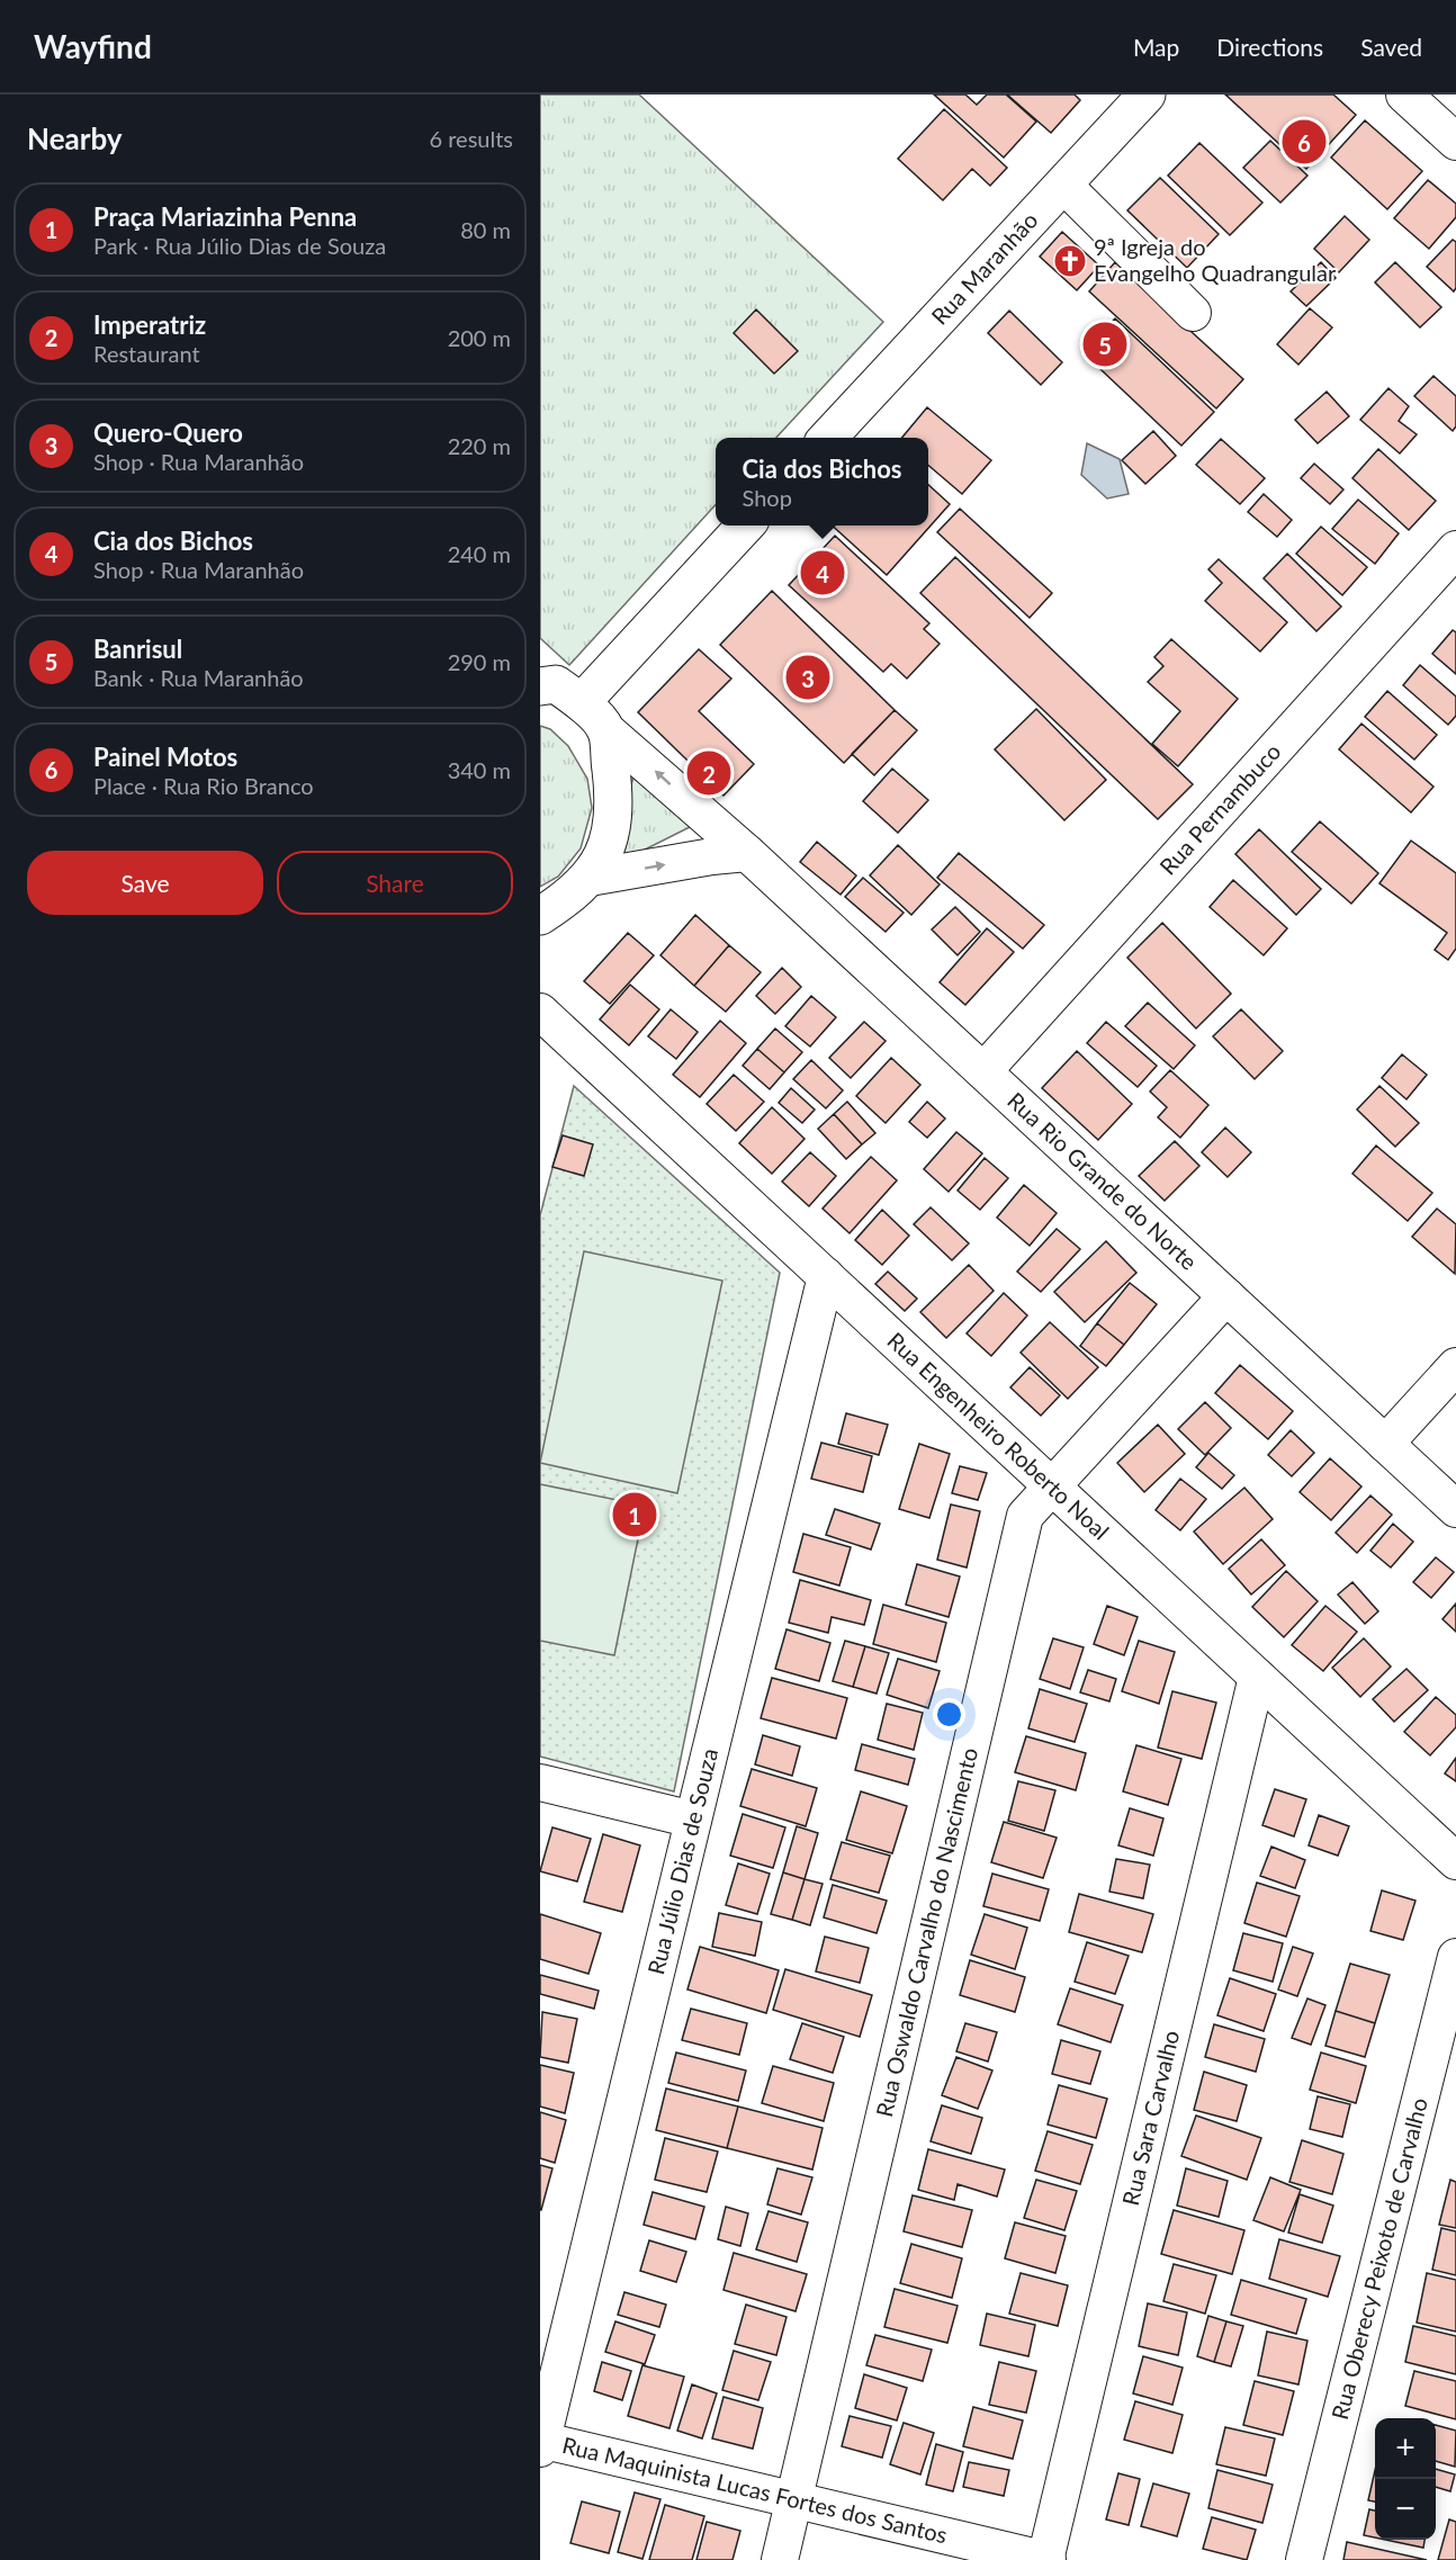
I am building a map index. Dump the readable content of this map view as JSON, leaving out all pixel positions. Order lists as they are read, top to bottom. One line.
{"streets":{"main road":["Rua Maranhão"],"street":["Rua Pernambuco","Rua Rio Grande do Norte","Rua Engenheiro Roberto Noal","Rua Júlio Dias de Souza","Rua Oswaldo Carvalho do Nascimento","Rua Sara Carvalho","Rua Oberecy Peixoto de Carvalho","Rua Maquinista Lucas Fortes dos Santos"]},"crossings":[["Rua Pernambuco","Rua Rio Grande do Norte"],["Rua Rio Grande do Norte","Rua Oswaldo Carvalho do Nascimento"],["Rua Engenheiro Roberto Noal","Rua Júlio Dias de Souza"],["Rua Engenheiro Roberto Noal","Rua Oswaldo Carvalho do Nascimento"],["Rua Engenheiro Roberto Noal","Rua Sara Carvalho"],["Rua Júlio Dias de Souza","Rua Maquinista Lucas Fortes dos Santos"],["Rua Oswaldo Carvalho do Nascimento","Rua Maquinista Lucas Fortes dos Santos"],["Rua Sara Carvalho","Rua Maquinista Lucas Fortes dos Santos"]],"places":{"church":["9ª Igreja do Evangelho Quadrangular"]},"page":{"header":"Wayfind","nav":["Map","Directions","Saved"],"heading":["Nearby","6 results"],"pins":["6","5","4","3","2","1"],"list":[{"mark":"1","name":"Praça Mariazinha Penna","note":"Park · Rua Júlio Dias de Souza","value":"80 m"},{"mark":"2","name":"Imperatriz","note":"Restaurant","value":"200 m"},{"mark":"3","name":"Quero-Quero","note":"Shop · Rua Maranhão","value":"220 m"},{"mark":"4","name":"Cia dos Bichos","note":"Shop · Rua Maranhão","value":"240 m"},{"mark":"5","name":"Banrisul","note":"Bank · Rua Maranhão","value":"290 m"},{"mark":"6","name":"Painel Motos","note":"Place · Rua Rio Branco","value":"340 m"}],"popup":["Cia dos Bichos","Shop"],"buttons":["Save","Share"],"map_buttons":["+","−"]}}
